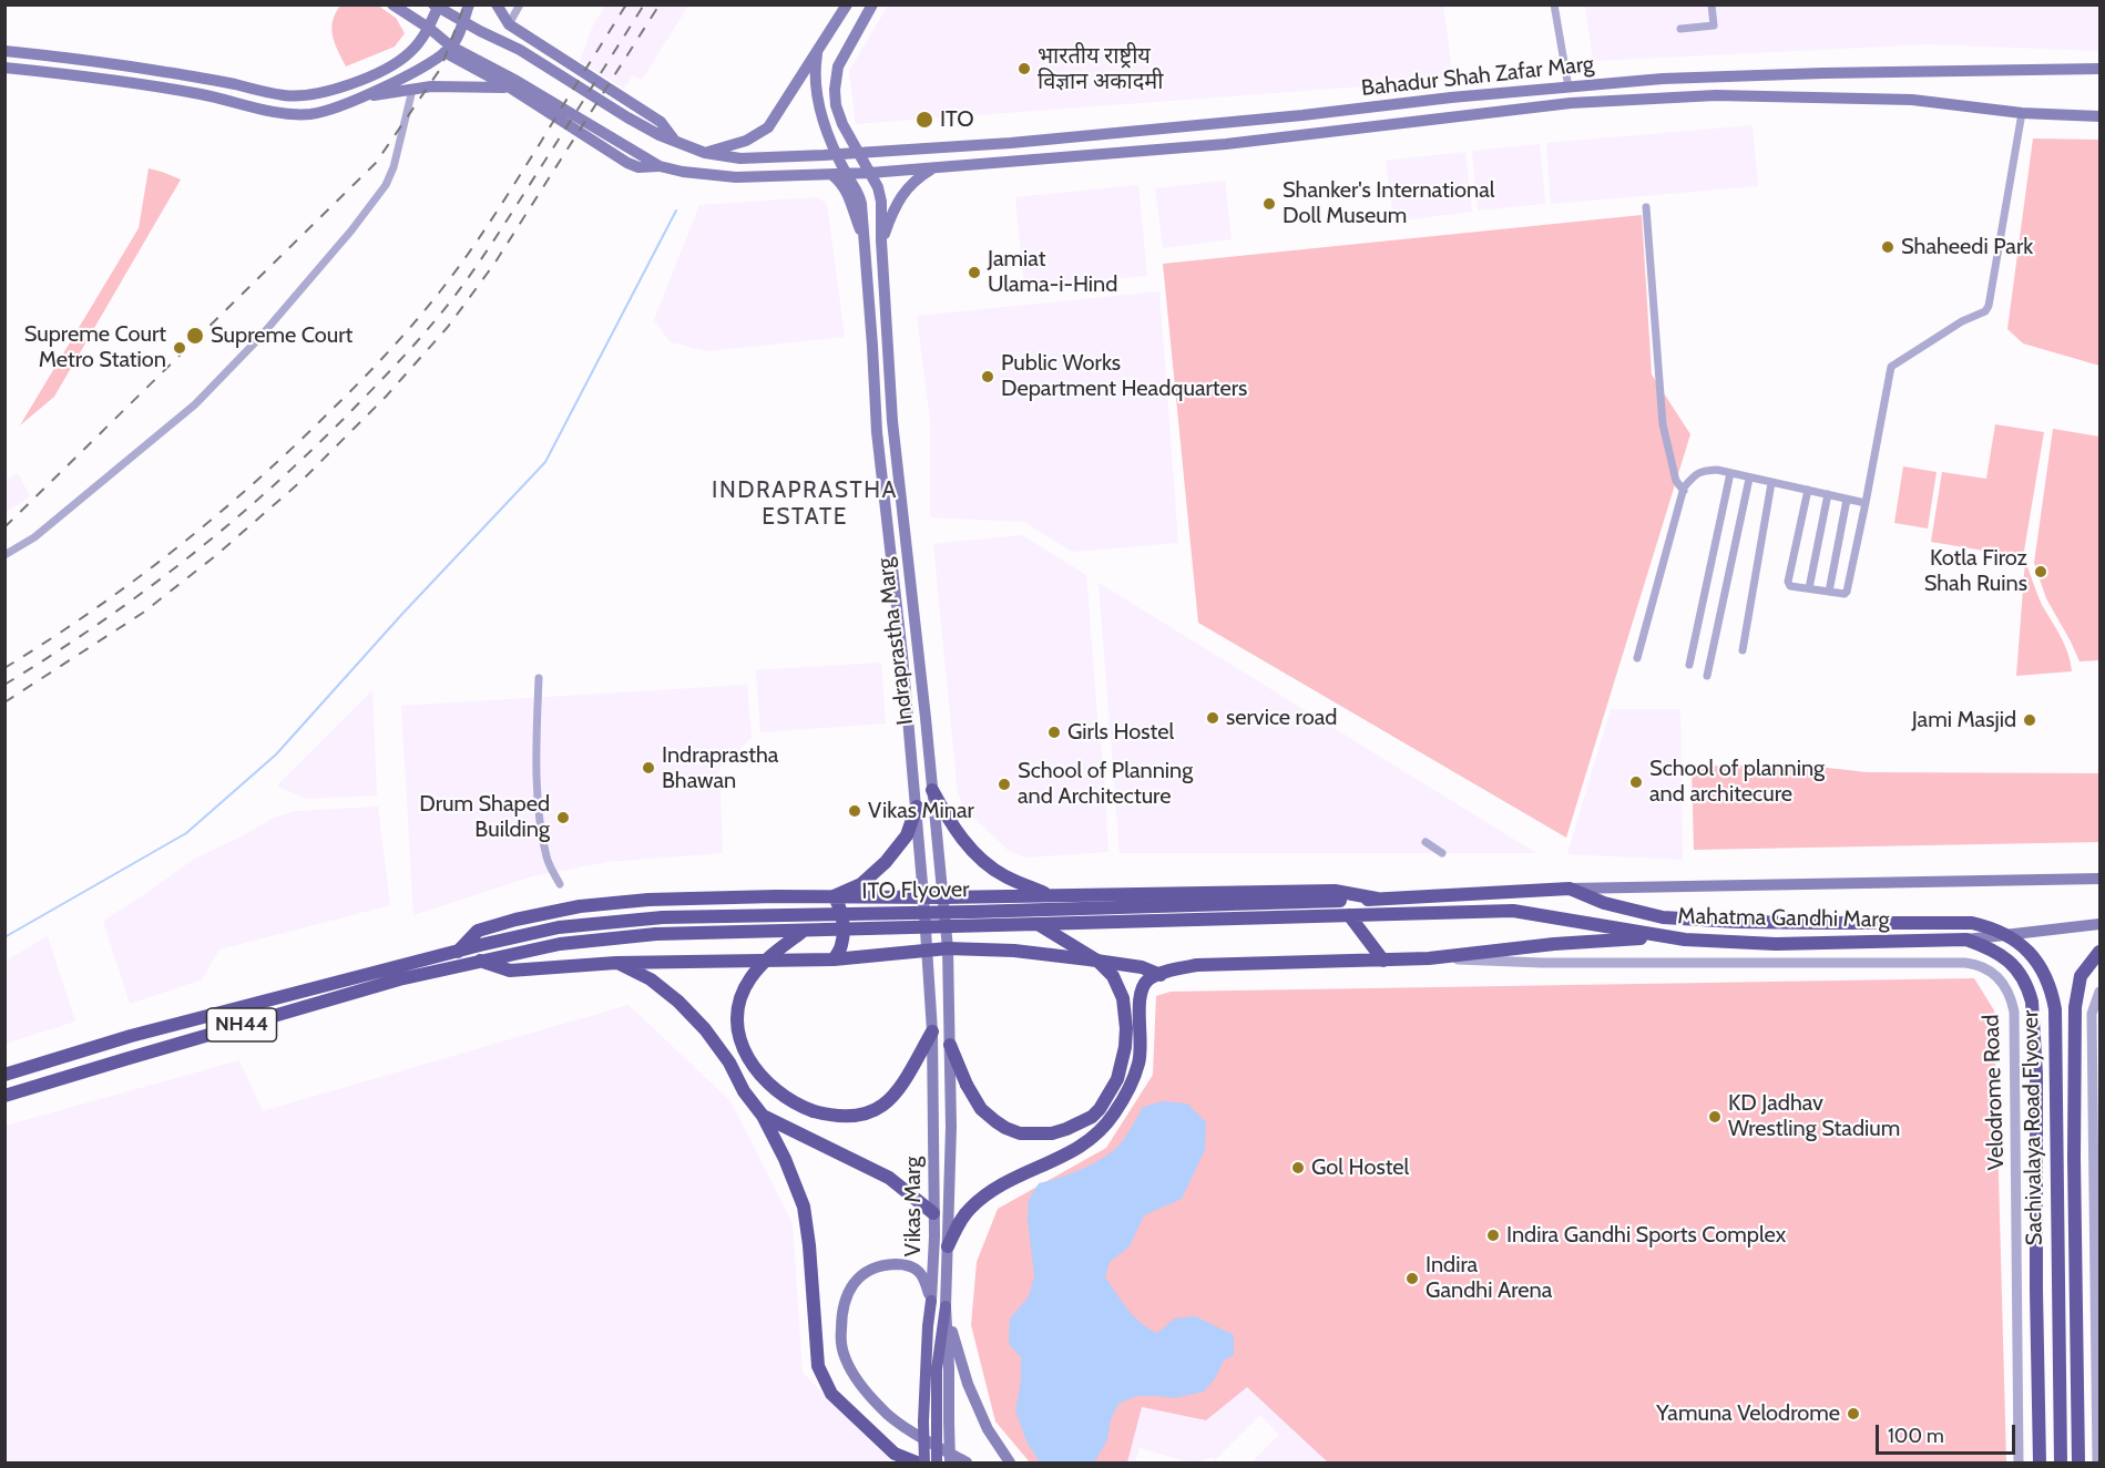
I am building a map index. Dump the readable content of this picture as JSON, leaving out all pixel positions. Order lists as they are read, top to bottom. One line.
{"streets":{"highway":["ITO Flyover","Mahatma Gandhi Marg","NH44","Sachivalaya Road Flyover"],"main road":["Bahadur Shah Zafar Marg","Indraprastha Marg","Vikas Marg"],"street":["Velodrome Road"]},"crossings":[["Bahadur Shah Zafar Marg","Indraprastha Marg"],["Indraprastha Marg","Vikas Marg"],["ITO Flyover","Mahatma Gandhi Marg"],["ITO Flyover","NH44"],["Mahatma Gandhi Marg","Sachivalaya Road Flyover"]],"districts":["INDRAPRASTHA ESTATE"],"places":["भारतीय राष्ट्रीय विज्ञान अकादमी","ITO","Shanker's International Doll Museum","Shaheedi Park","Jamiat Ulama-i-Hind","Supreme Court","Supreme Court Metro Station","Public Works Department Headquarters","Kotla Firoz Shah Ruins","service road","Jami Masjid","Girls Hostel","Indraprastha Bhawan","School of planning and architecure","School of Planning and Architecture","Vikas Minar","Drum Shaped Building","KD Jadhav Wrestling Stadium","Gol Hostel","Indira Gandhi Sports Complex","Indira Gandhi Arena","Yamuna Velodrome"],"scale_bar":"100 m"}
